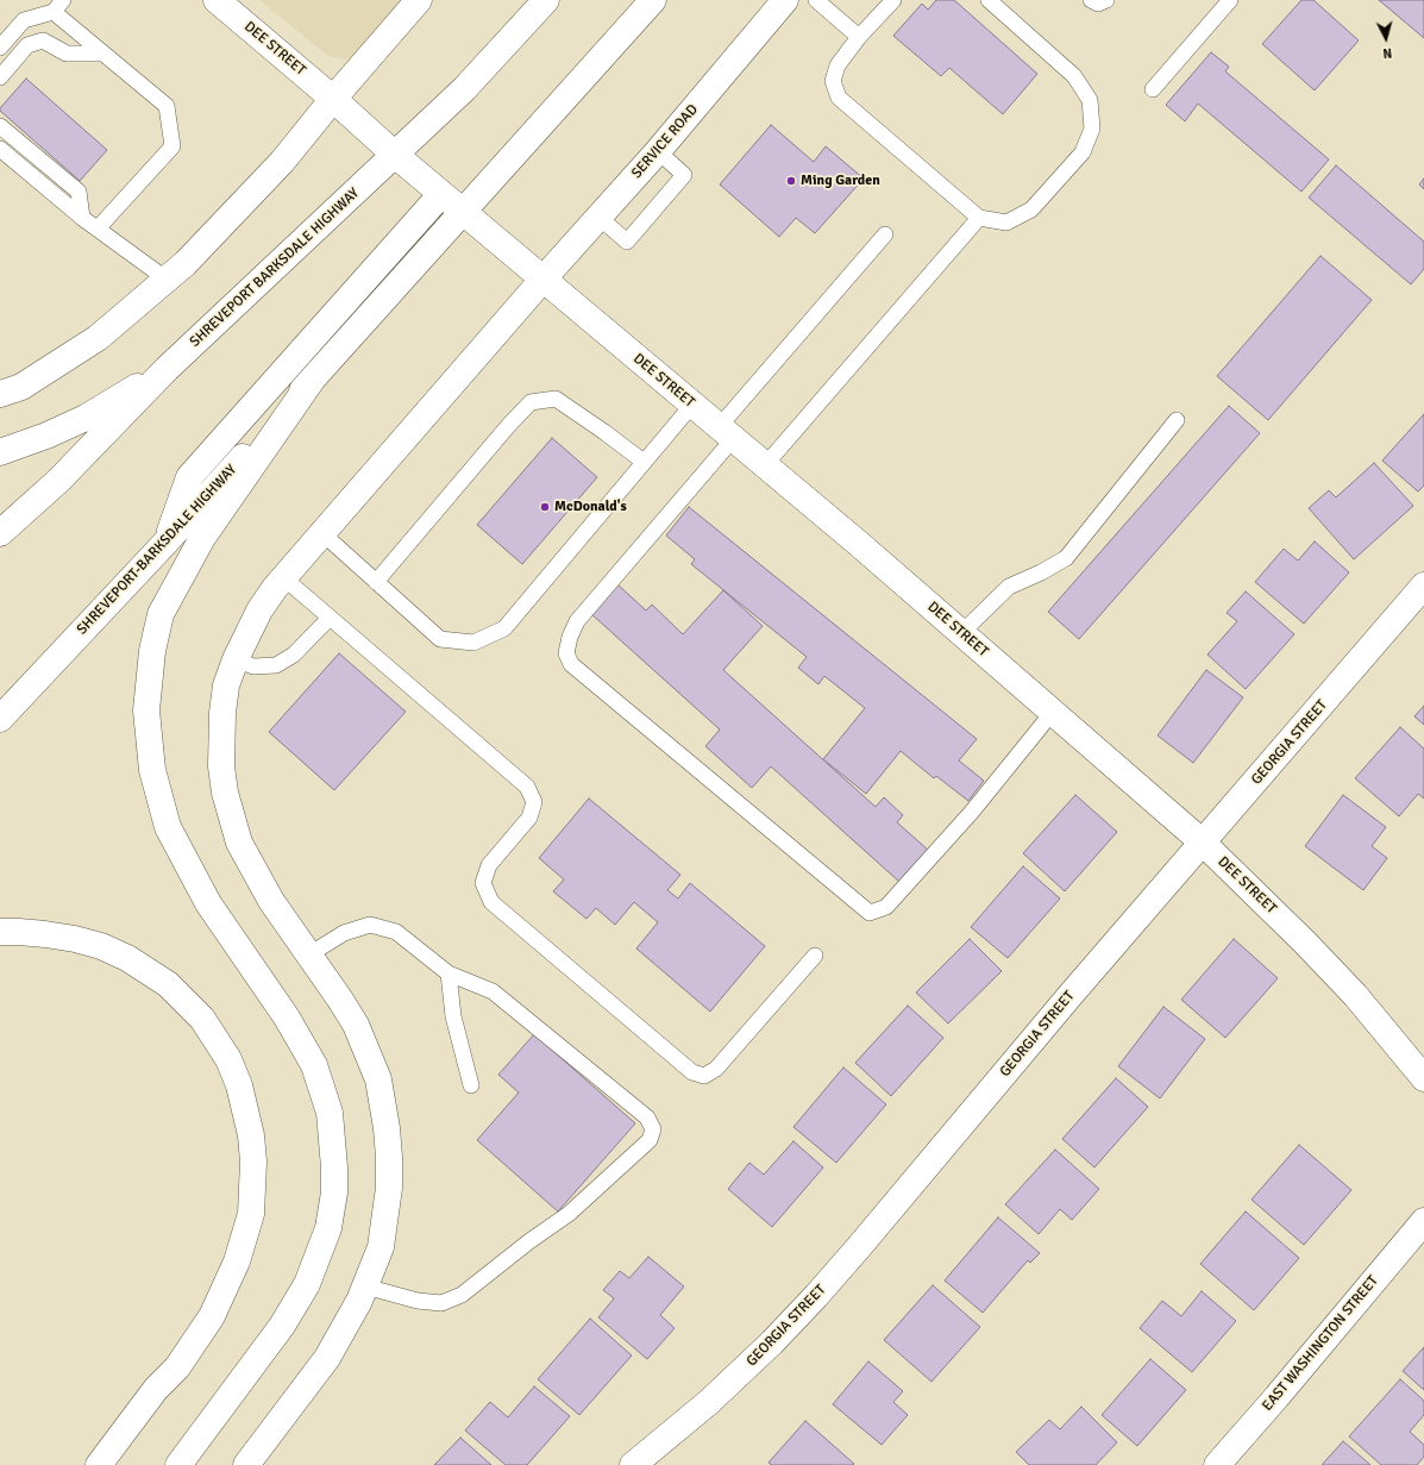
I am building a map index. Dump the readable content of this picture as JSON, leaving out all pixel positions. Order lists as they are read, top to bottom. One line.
{"streets":{"street":["DEE STREET","SERVICE ROAD","SHREVEPORT BARKSDALE HIGHWAY","SHREVEPORT-BARKSDALE HIGHWAY","GEORGIA STREET","EAST WASHINGTON STREET"]},"crossings":[["DEE STREET","SERVICE ROAD"],["DEE STREET","SHREVEPORT BARKSDALE HIGHWAY"],["DEE STREET","GEORGIA STREET"]],"places":["Ming Garden","McDonald's"],"north":"bottom"}
